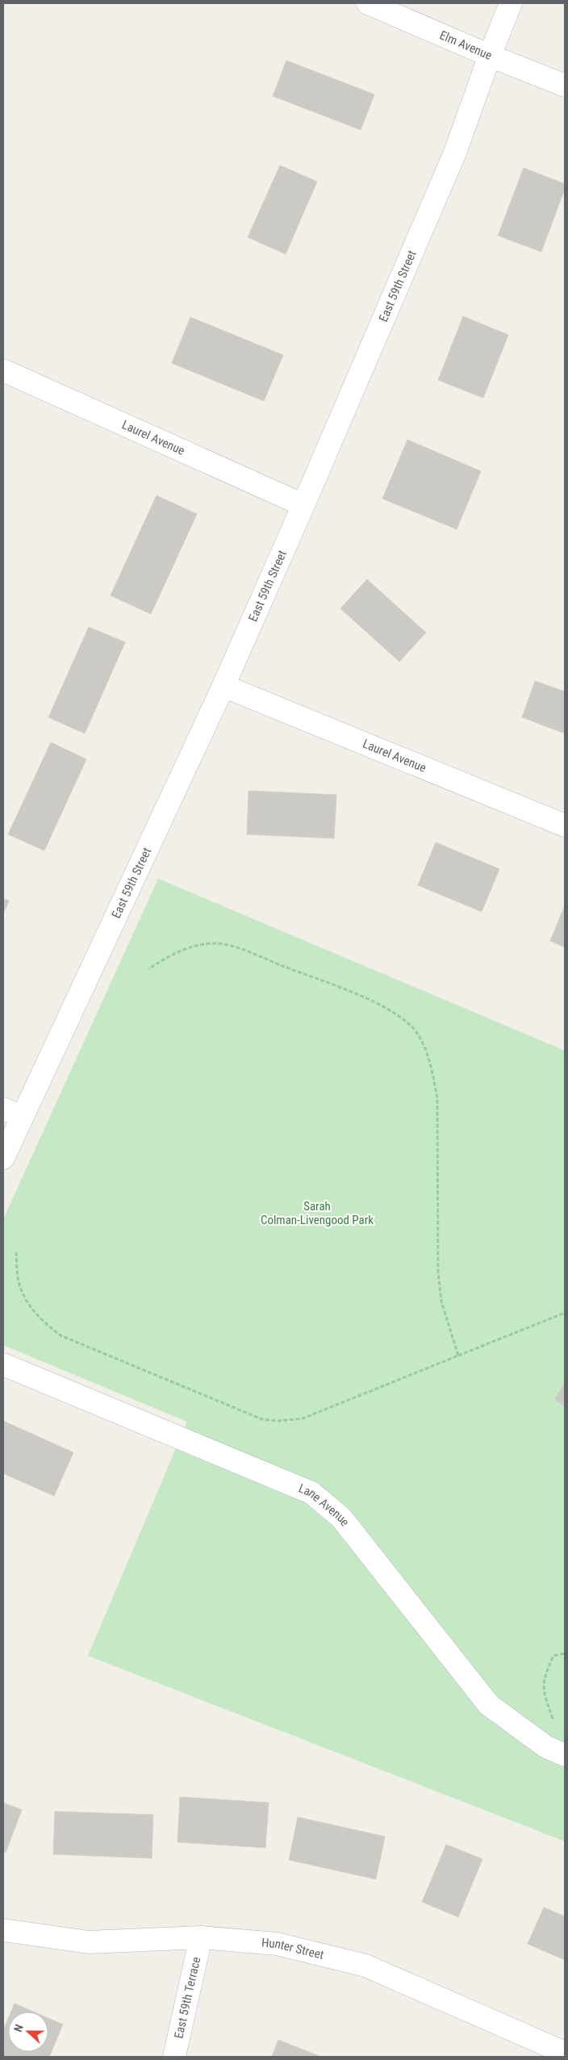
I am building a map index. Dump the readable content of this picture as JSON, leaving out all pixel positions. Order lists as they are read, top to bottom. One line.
{"streets":{"street":["Elm Avenue","East 59th Street","Laurel Avenue","Lane Avenue","Hunter Street","East 59th Terrace"]},"crossings":[["Elm Avenue","East 59th Street"],["East 59th Street","Laurel Avenue"],["Hunter Street","East 59th Terrace"]],"parks":["Sarah Colman-Livengood Park"],"north":"left"}
